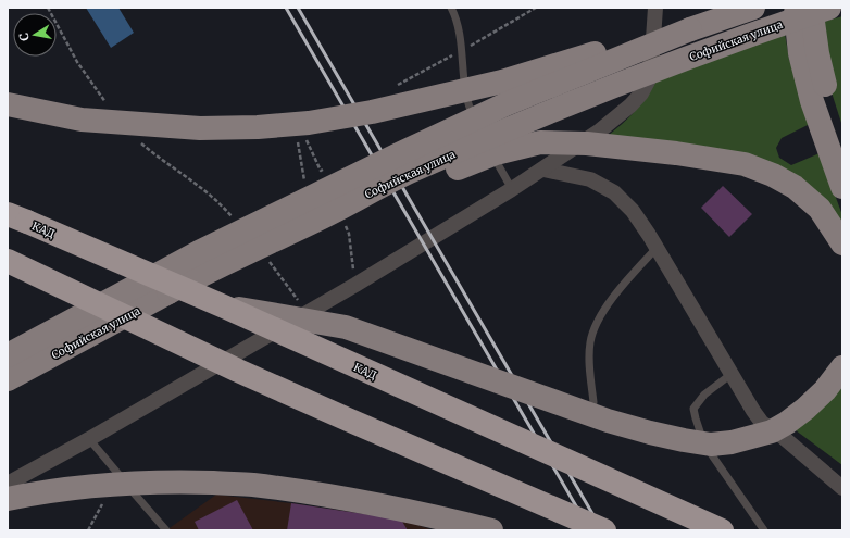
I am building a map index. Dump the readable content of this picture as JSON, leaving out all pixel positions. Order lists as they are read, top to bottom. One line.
{"streets":{"highway":["КАД"],"main road":["Софийская улица"]},"north":"left"}
